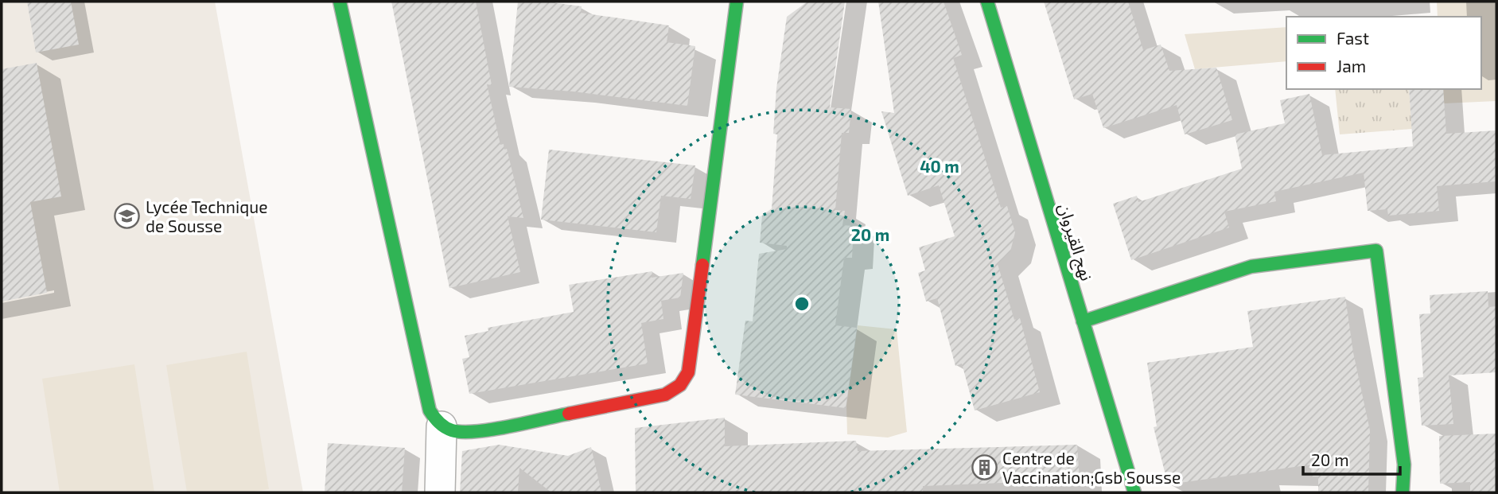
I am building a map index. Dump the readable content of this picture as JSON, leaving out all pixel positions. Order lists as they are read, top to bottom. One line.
{"streets":{"street":["نهج القيروان"]},"places":{"school or university":["Lycée Technique de Sousse"],"building":["Centre de Vaccination;Gsb Sousse"]},"legend":["Fast","Jam"],"scale_bar":"20 m","rings":["40 m","20 m"]}
